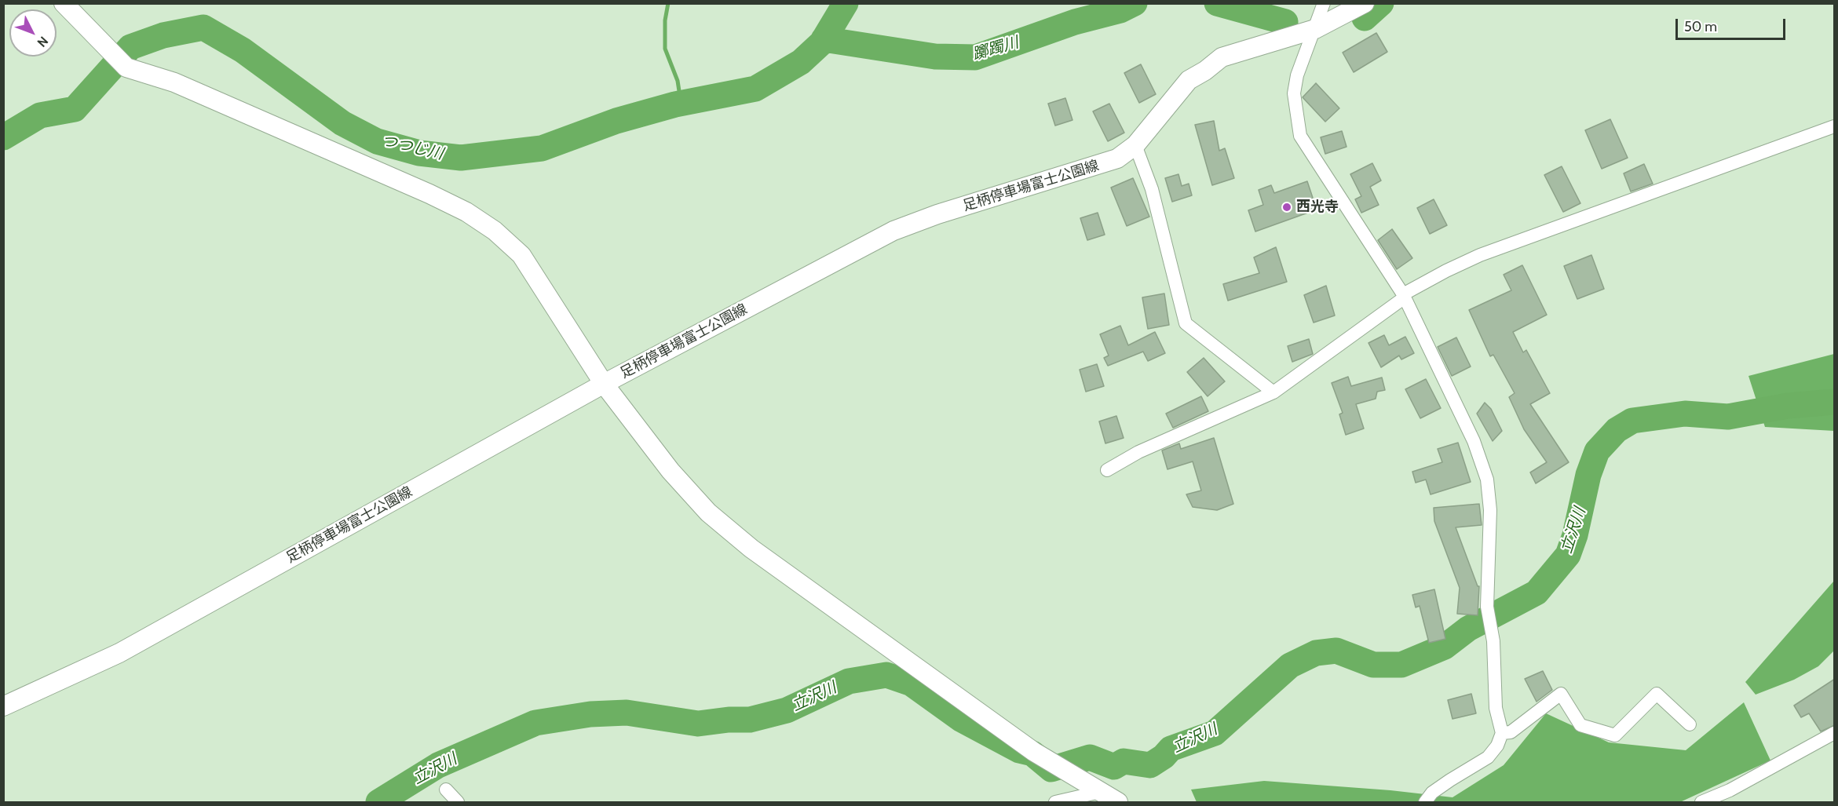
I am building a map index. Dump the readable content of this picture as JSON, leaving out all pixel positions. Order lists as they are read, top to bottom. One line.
{"streets":{"main road":["足柄停車場富士公園線"]},"water":["躑躅川","つつじ川","立沢川"],"places":["西光寺"],"scale_bar":"50 m","north":"bottom right"}
